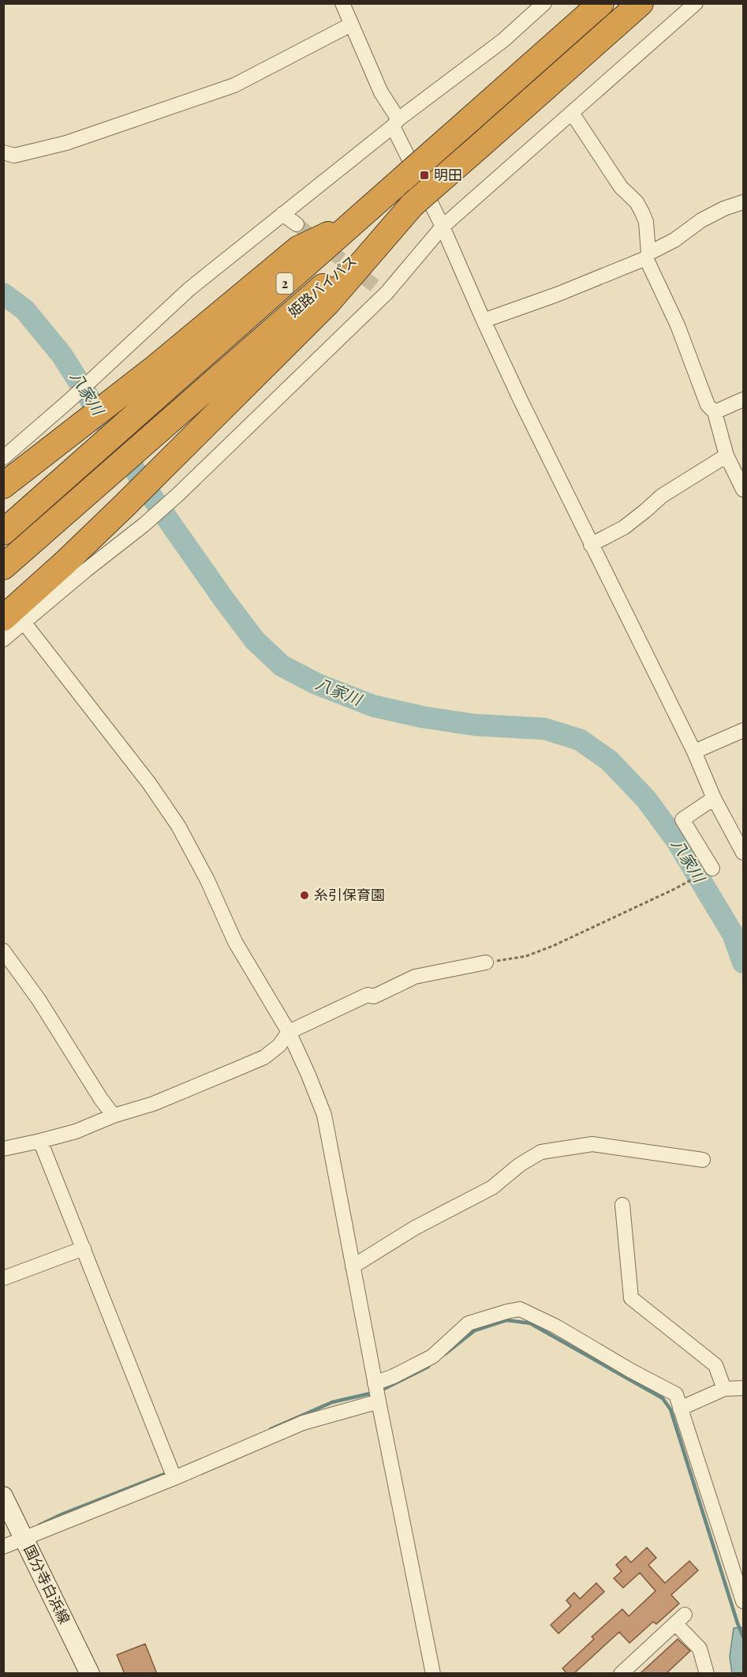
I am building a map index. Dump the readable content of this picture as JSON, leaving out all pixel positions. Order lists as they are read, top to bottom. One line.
{"streets":{"highway":["2","姫路バイパス"],"main road":["国分寺白浜線"]},"water":["八家川"],"places":{"transit":["明田"],"other":["糸引保育園"]}}
